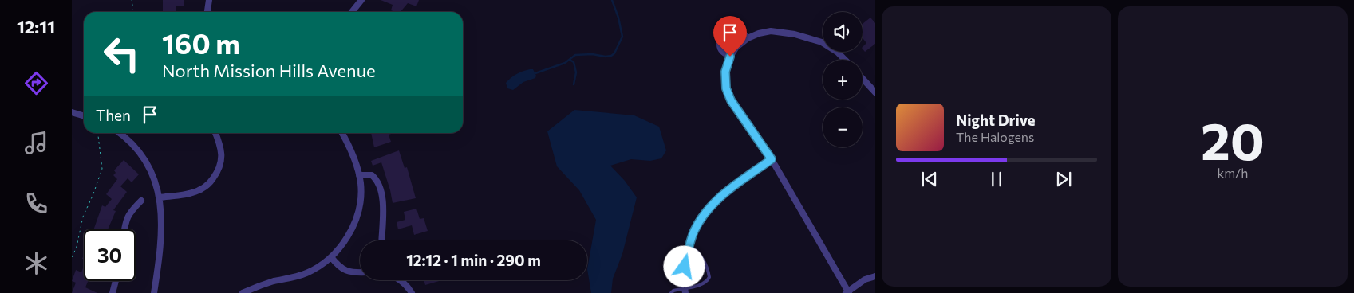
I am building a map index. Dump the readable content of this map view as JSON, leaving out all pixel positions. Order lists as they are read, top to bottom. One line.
{"page":{"tabs":"12:11","tile":["20","km/h"],"map_buttons":["+","−"],"turn":["160 m","North Mission Hills Avenue"],"then":"Then","song":["Night Drive","The Halogens"],"limit":"30","trip":"12:12 · 1 min · 290 m"}}
